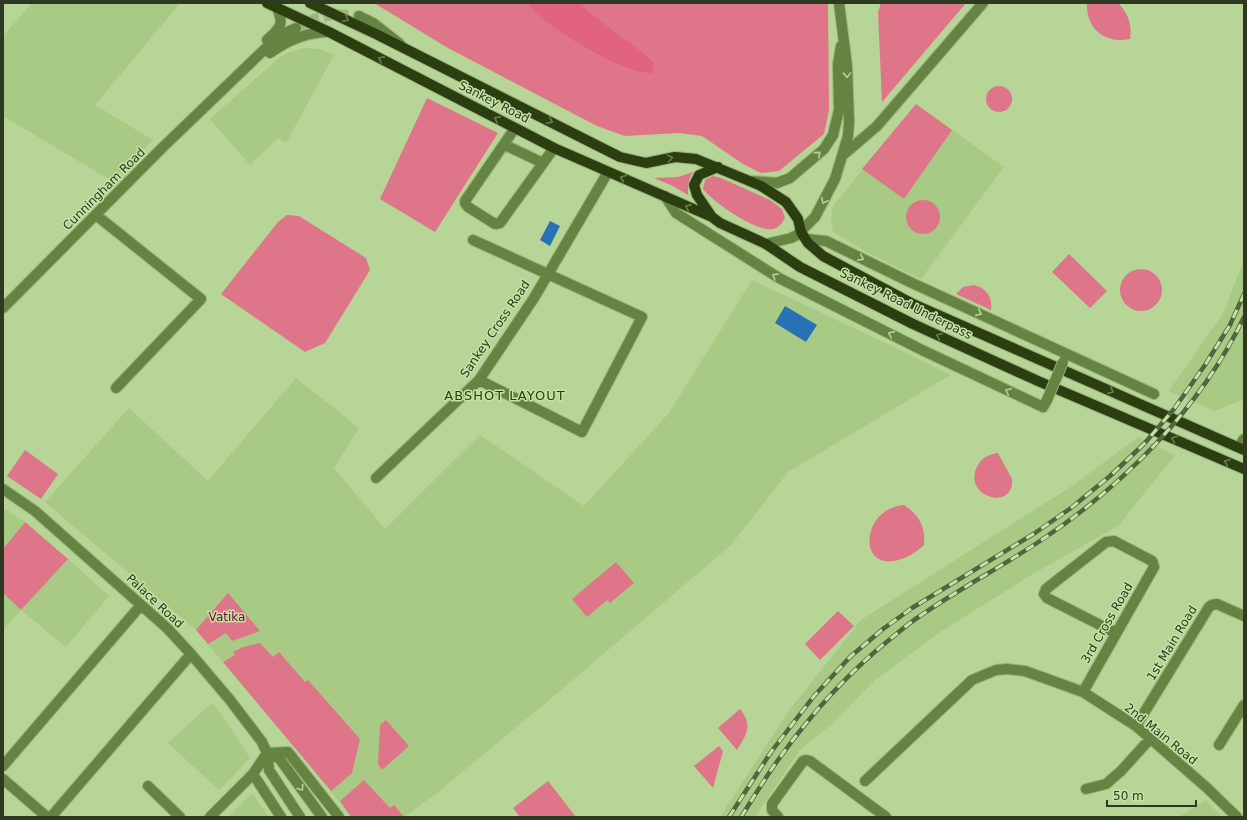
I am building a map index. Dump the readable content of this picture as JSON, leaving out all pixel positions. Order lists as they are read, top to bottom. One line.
{"streets":{"main road":["Sankey Road","Sankey Road Underpass"],"street":["Cunningham Road","Sankey Cross Road","Palace Road","3rd Cross Road","1st Main Road","2nd Main Road"]},"crossings":[["Sankey Road","Sankey Road Underpass"],["Sankey Road","Sankey Cross Road"],["3rd Cross Road","2nd Main Road"],["1st Main Road","2nd Main Road"]],"districts":["ABSHOT LAYOUT"],"parks":["Vatika"],"scale_bar":"50 m"}
